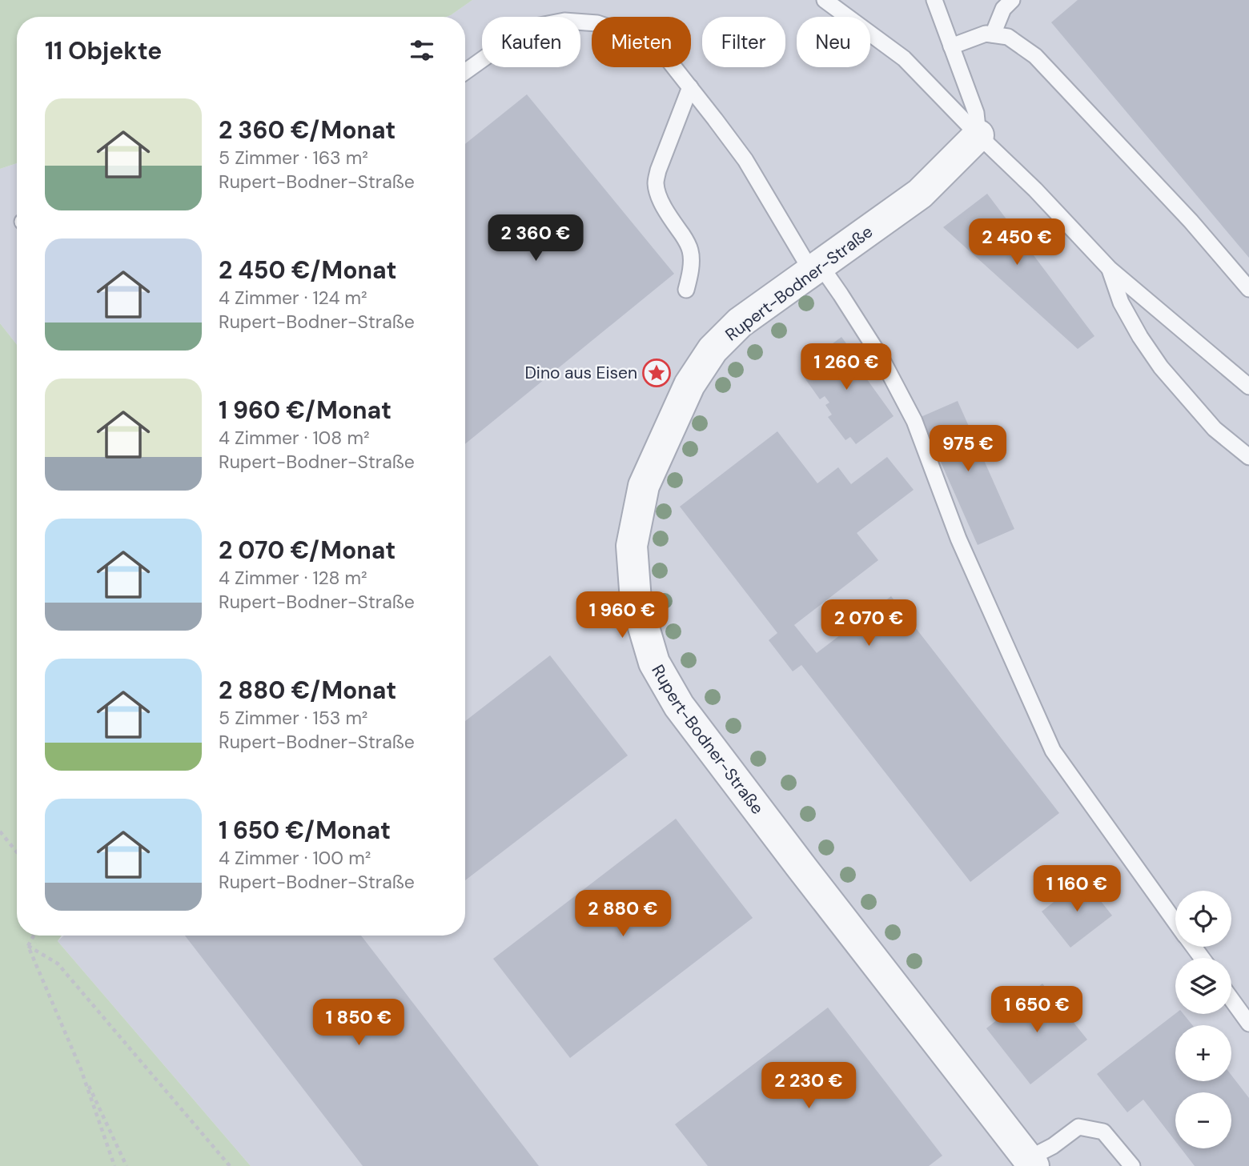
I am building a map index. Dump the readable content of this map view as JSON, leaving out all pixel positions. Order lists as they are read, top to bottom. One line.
{"streets":{"street":["Rupert-Bodner-Straße"]},"places":{"place":["Dino aus Eisen"]},"page":{"chip":["Kaufen","Mieten","Filter","Neu"],"heading":"11 Objekte","list":[{"name":"2 360 €/Monat","note":"5 Zimmer · 163 m² · Rupert-Bodner-Straße"},{"name":"2 450 €/Monat","note":"4 Zimmer · 124 m² · Rupert-Bodner-Straße"},{"name":"1 960 €/Monat","note":"4 Zimmer · 108 m² · Rupert-Bodner-Straße"},{"name":"2 070 €/Monat","note":"4 Zimmer · 128 m² · Rupert-Bodner-Straße"},{"name":"2 880 €/Monat","note":"5 Zimmer · 153 m² · Rupert-Bodner-Straße"},{"name":"1 650 €/Monat","note":"4 Zimmer · 100 m² · Rupert-Bodner-Straße"}],"price":["2 360 €","2 450 €","1 260 €","975 €","1 960 €","2 070 €","1 160 €","2 880 €","1 650 €","1 850 €","2 230 €"],"map_buttons":["+","−"]}}
